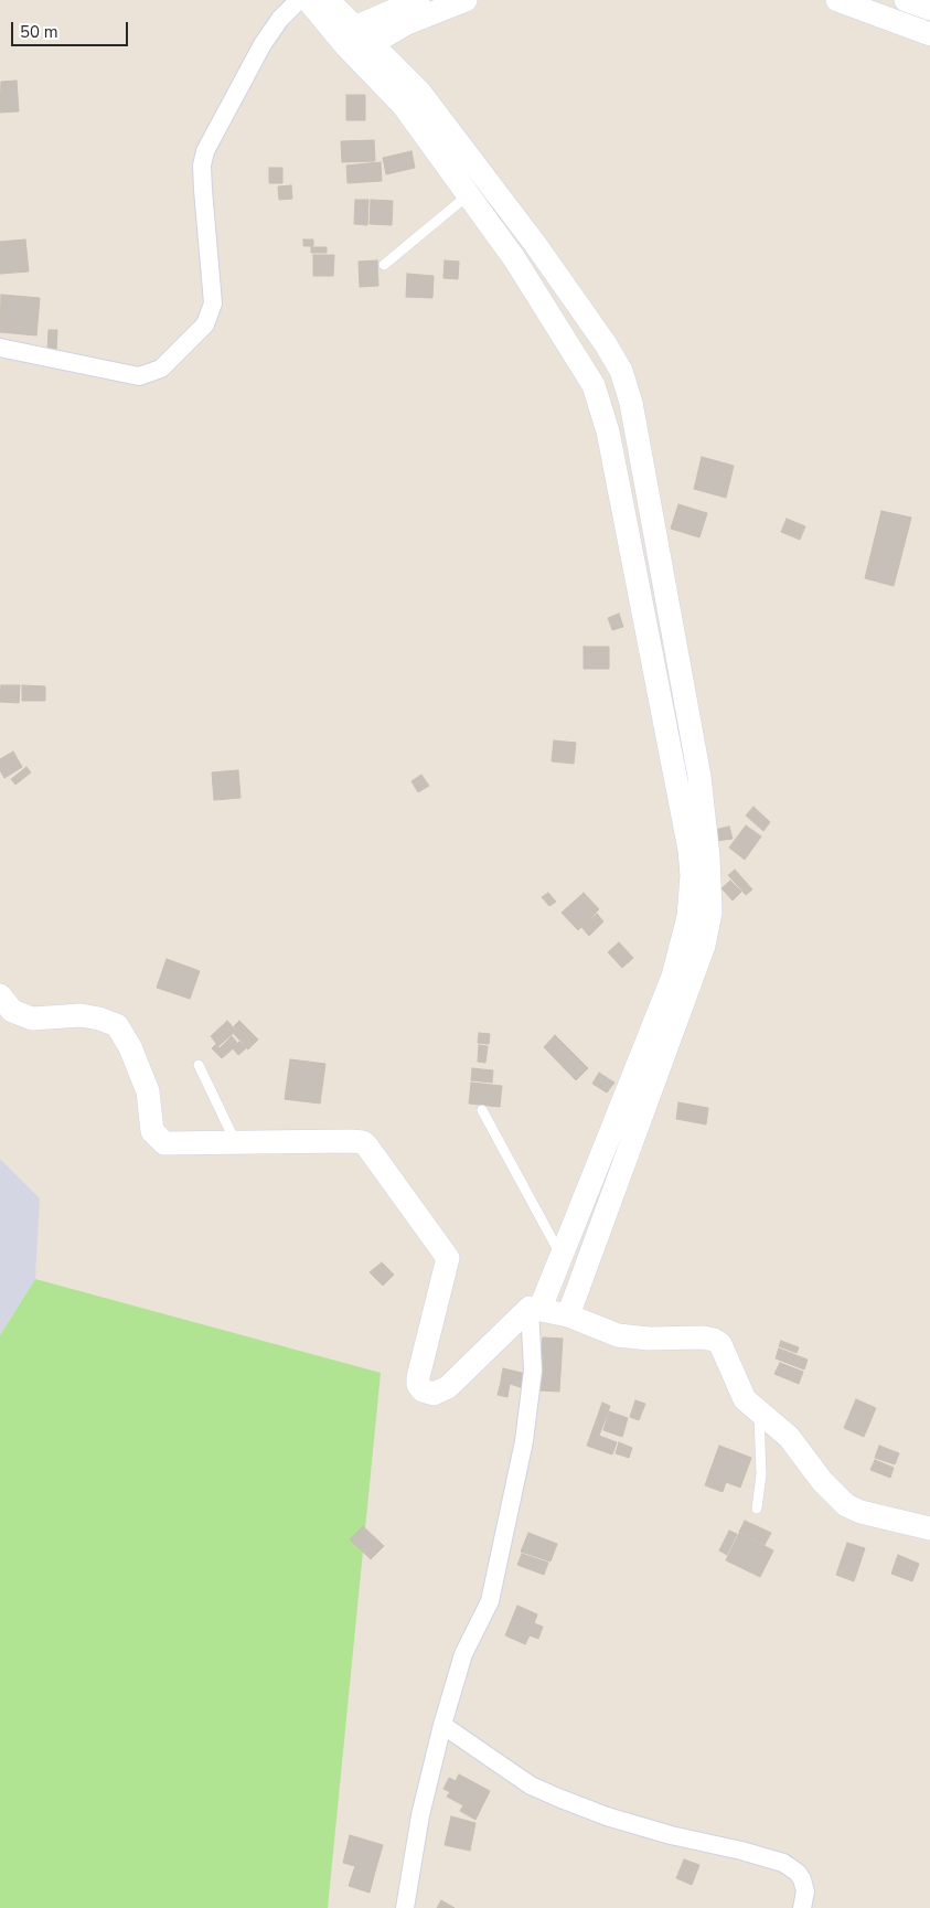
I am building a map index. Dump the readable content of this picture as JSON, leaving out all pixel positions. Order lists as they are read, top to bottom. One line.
{"scale_bar":"50 m"}
